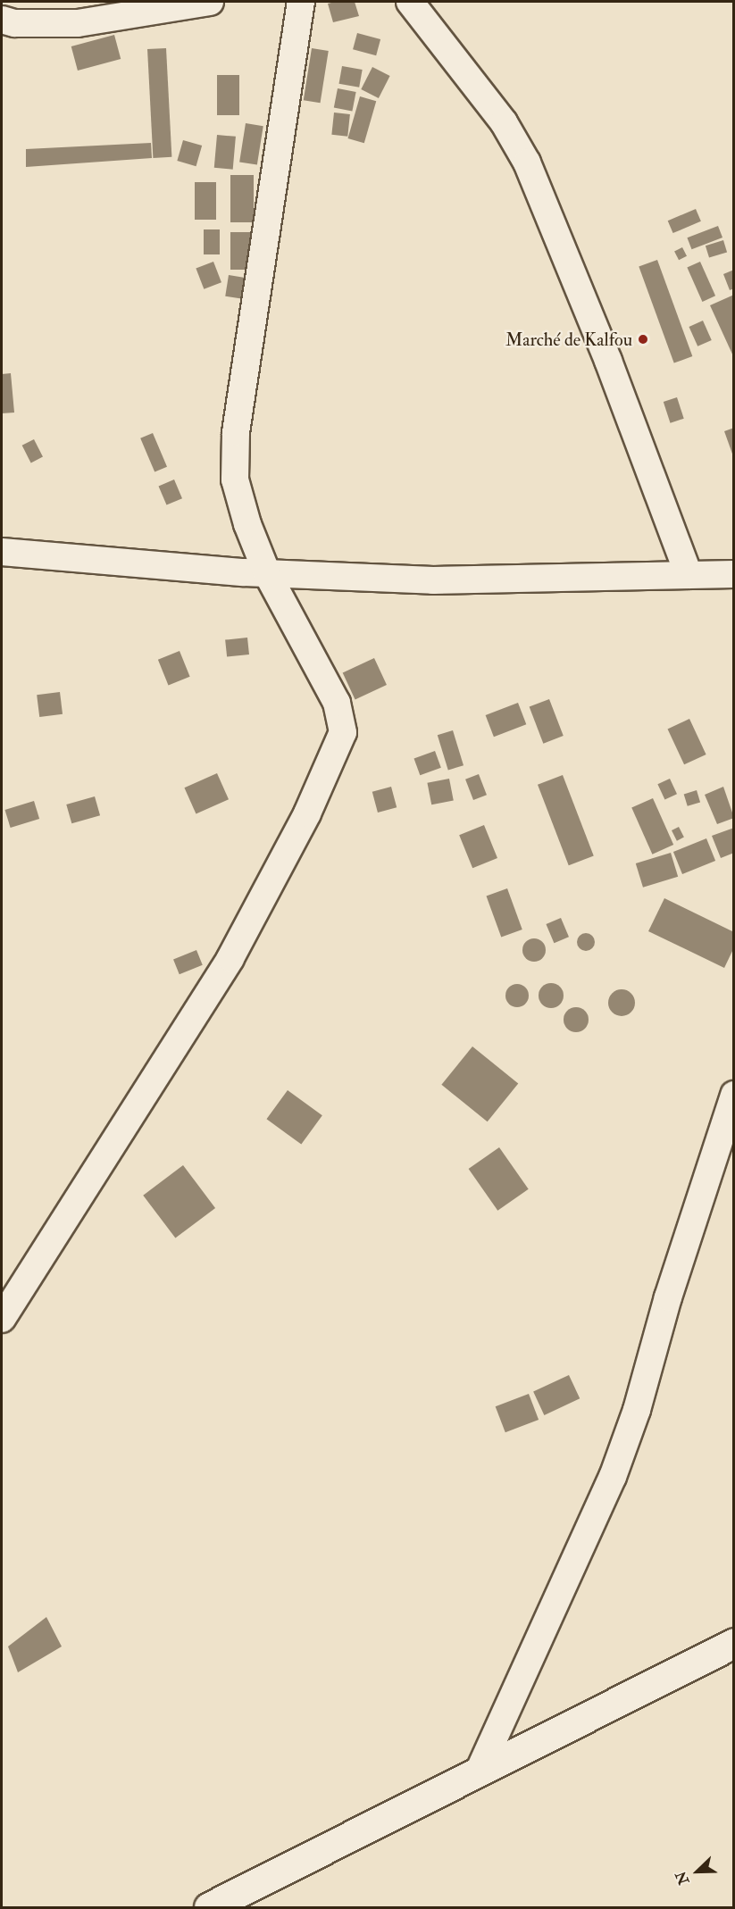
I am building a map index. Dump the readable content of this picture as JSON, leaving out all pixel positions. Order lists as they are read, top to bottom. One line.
{"places":["Marché de Kalfou"],"north":"bottom left"}
